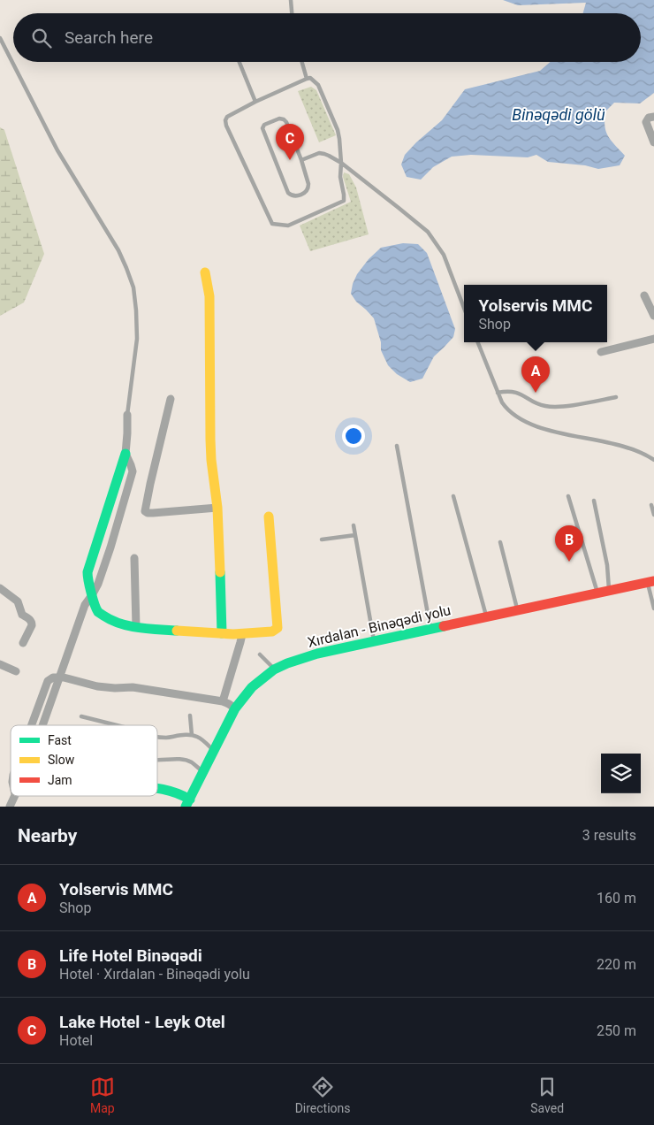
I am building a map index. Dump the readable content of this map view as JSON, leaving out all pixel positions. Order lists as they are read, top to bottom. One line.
{"streets":{"street":["Xırdalan - Binəqədi yolu"]},"water":["Binəqədi gölü"],"legend":["Fast","Slow","Jam"],"page":{"search":"Search here","pins":["C","A","B"],"popup":["Yolservis MMC","Shop"],"heading":["Nearby","3 results"],"list":[{"mark":"A","name":"Yolservis MMC","note":"Shop","value":"160 m"},{"mark":"B","name":"Life Hotel Binəqədi","note":"Hotel · Xırdalan - Binəqədi yolu","value":"220 m"},{"mark":"C","name":"Lake Hotel - Leyk Otel","note":"Hotel","value":"250 m"}],"nav":["Map","Directions","Saved"]}}
